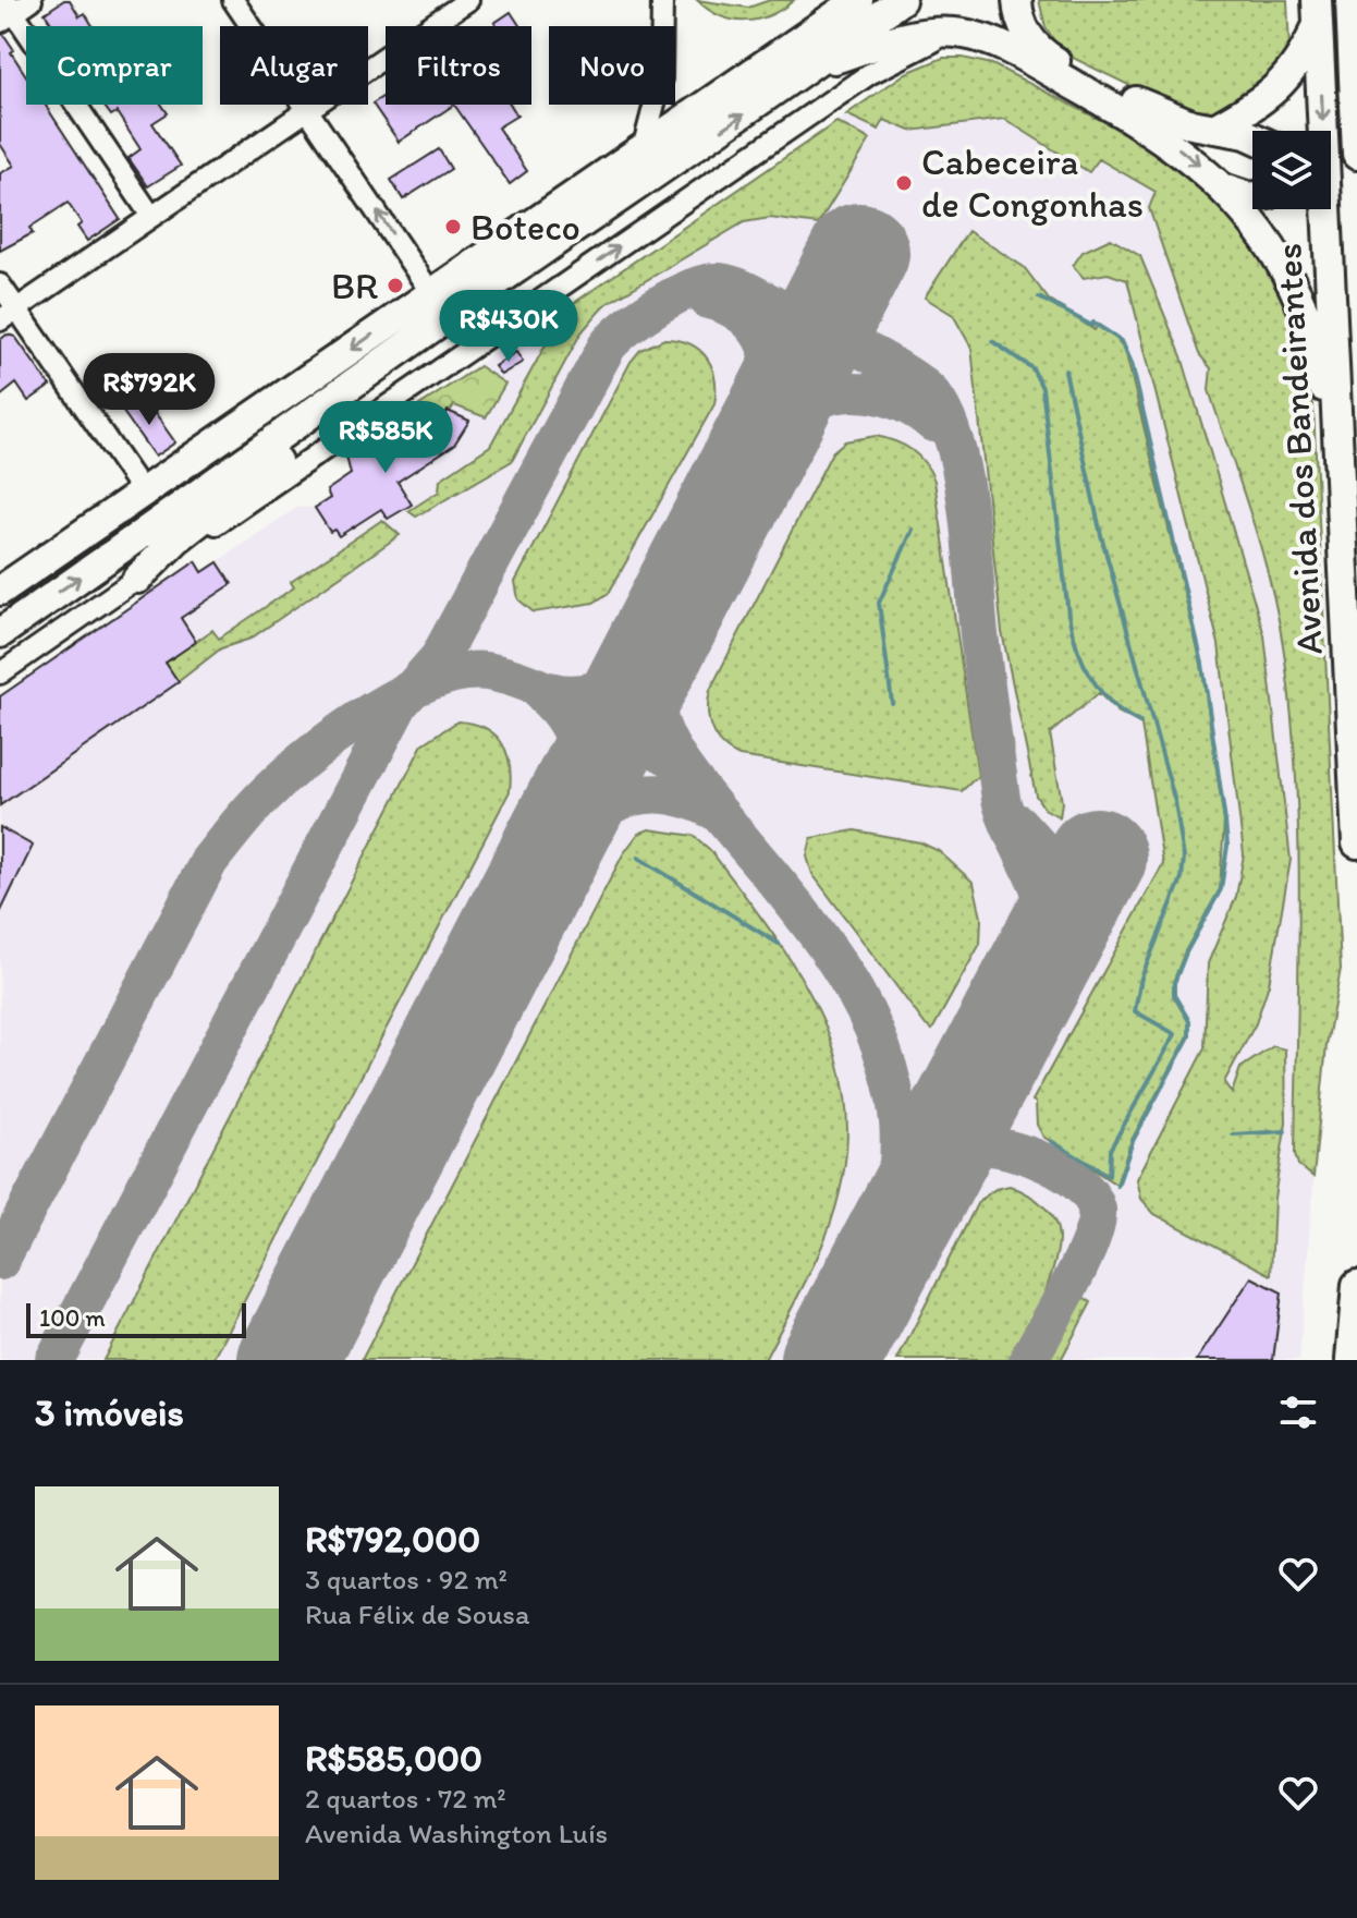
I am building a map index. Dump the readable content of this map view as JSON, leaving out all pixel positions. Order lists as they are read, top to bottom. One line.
{"streets":{"highway":["Avenida dos Bandeirantes"]},"places":["Cabeceira de Congonhas","Boteco","BR"],"scale_bar":"100 m","page":{"chip":["Comprar","Alugar","Filtros","Novo"],"price":["R$430K","R$792K","R$585K"],"scale":"100 m","heading":"3 imóveis","list":[{"name":"R$792,000","note":"3 quartos · 92 m² · Rua Félix de Sousa"},{"name":"R$585,000","note":"2 quartos · 72 m² · Avenida Washington Luís"}]}}
